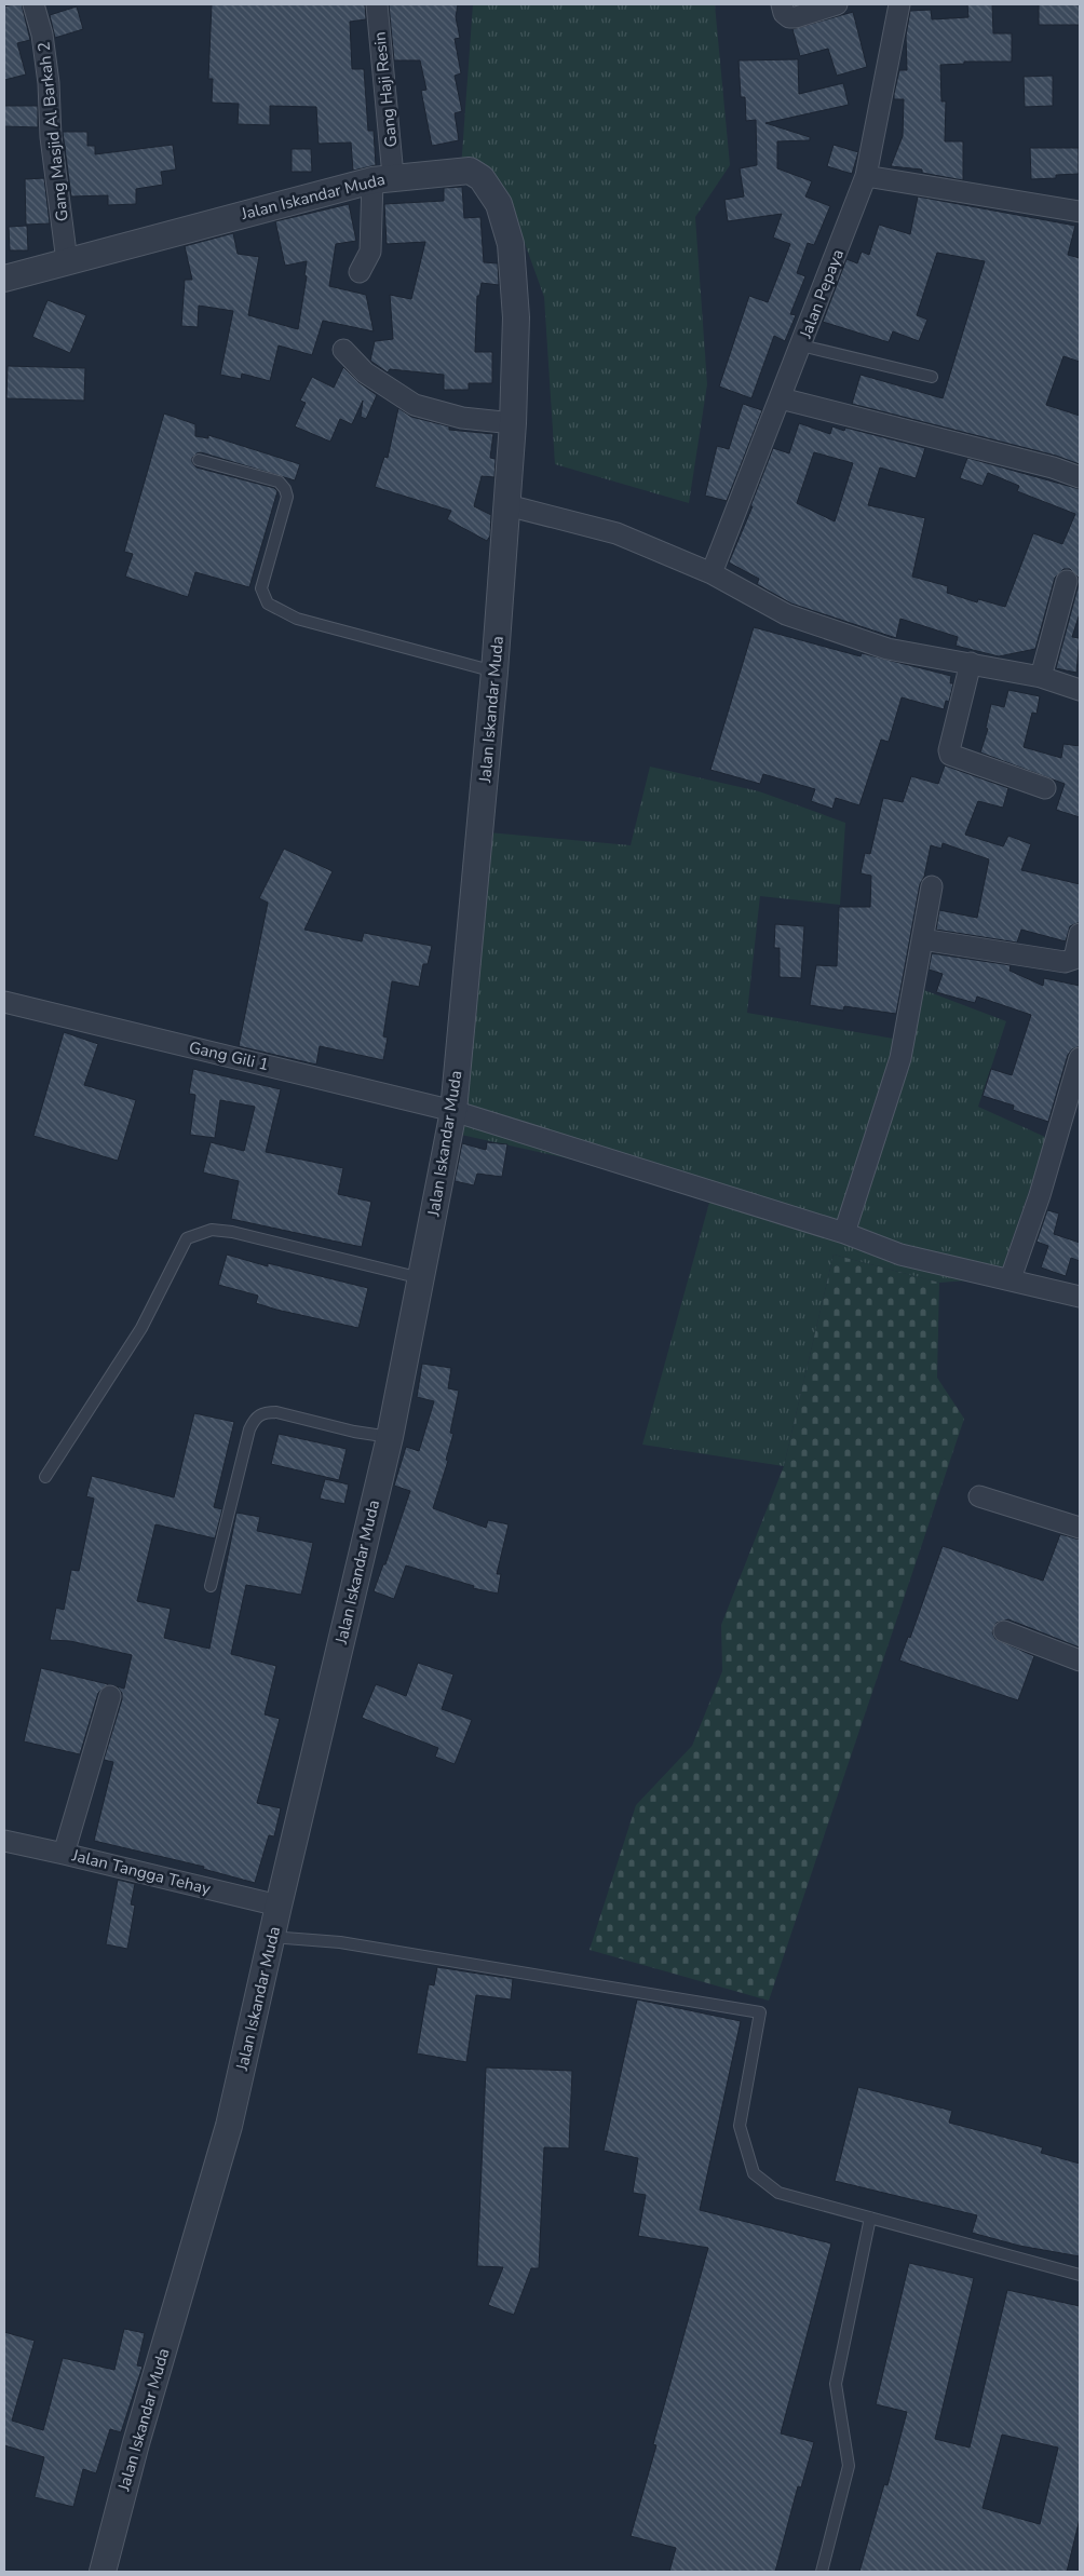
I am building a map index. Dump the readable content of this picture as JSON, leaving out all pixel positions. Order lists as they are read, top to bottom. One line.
{"streets":{"street":["Gang Haji Resin","Gang Masjid Al Barkah 2","Jalan Iskandar Muda","Jalan Pepaya","Gang Gili 1","Jalan Tangga Tehay"]},"crossings":[["Gang Haji Resin","Jalan Iskandar Muda"],["Gang Masjid Al Barkah 2","Jalan Iskandar Muda"],["Jalan Iskandar Muda","Gang Gili 1"],["Jalan Iskandar Muda","Jalan Tangga Tehay"]]}
